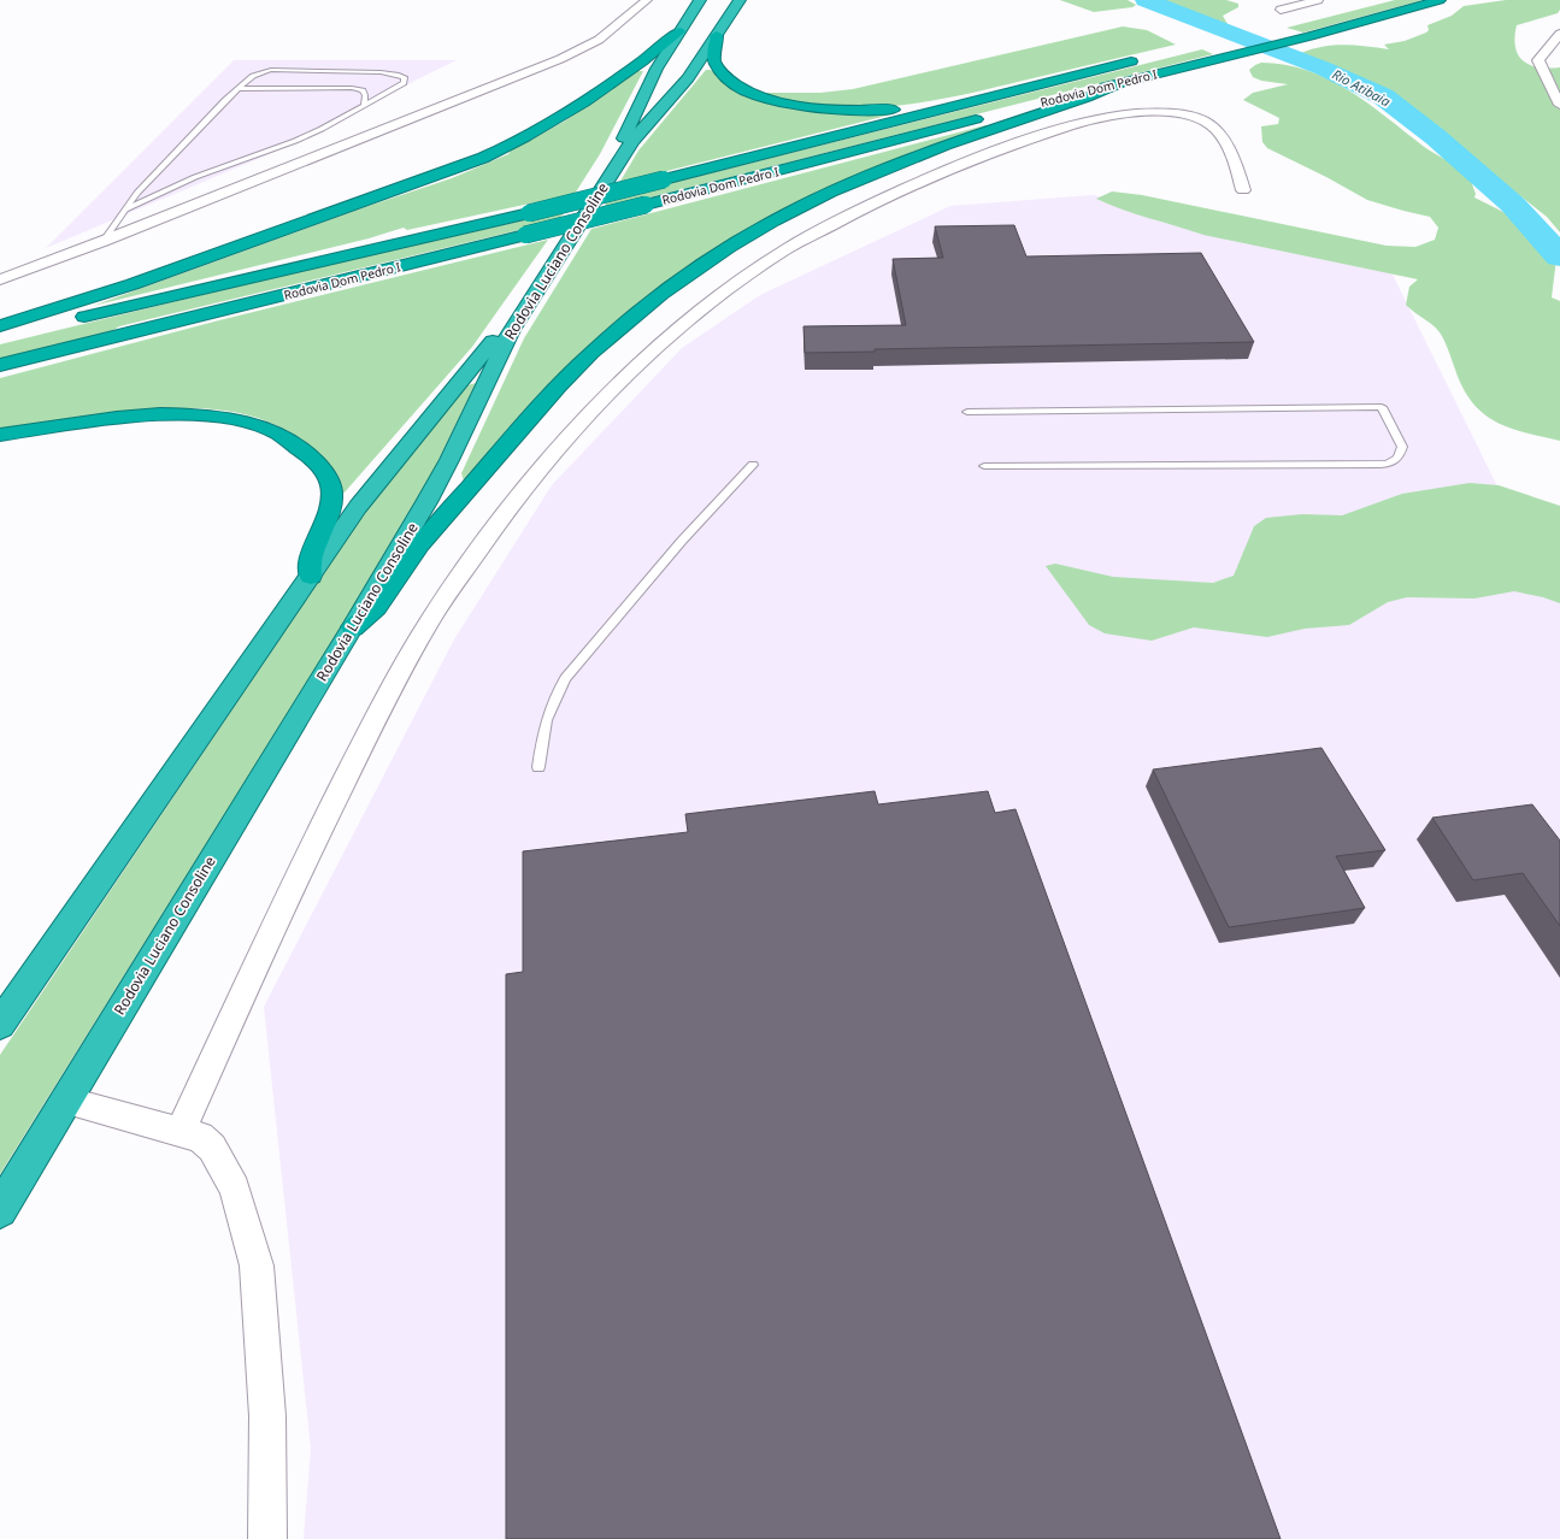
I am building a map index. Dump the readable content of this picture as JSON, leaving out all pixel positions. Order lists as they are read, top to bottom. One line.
{"streets":{"highway":["Rodovia Dom Pedro I","Rodovia Luciano Consoline"]},"water":["Rio Atibaia"]}
